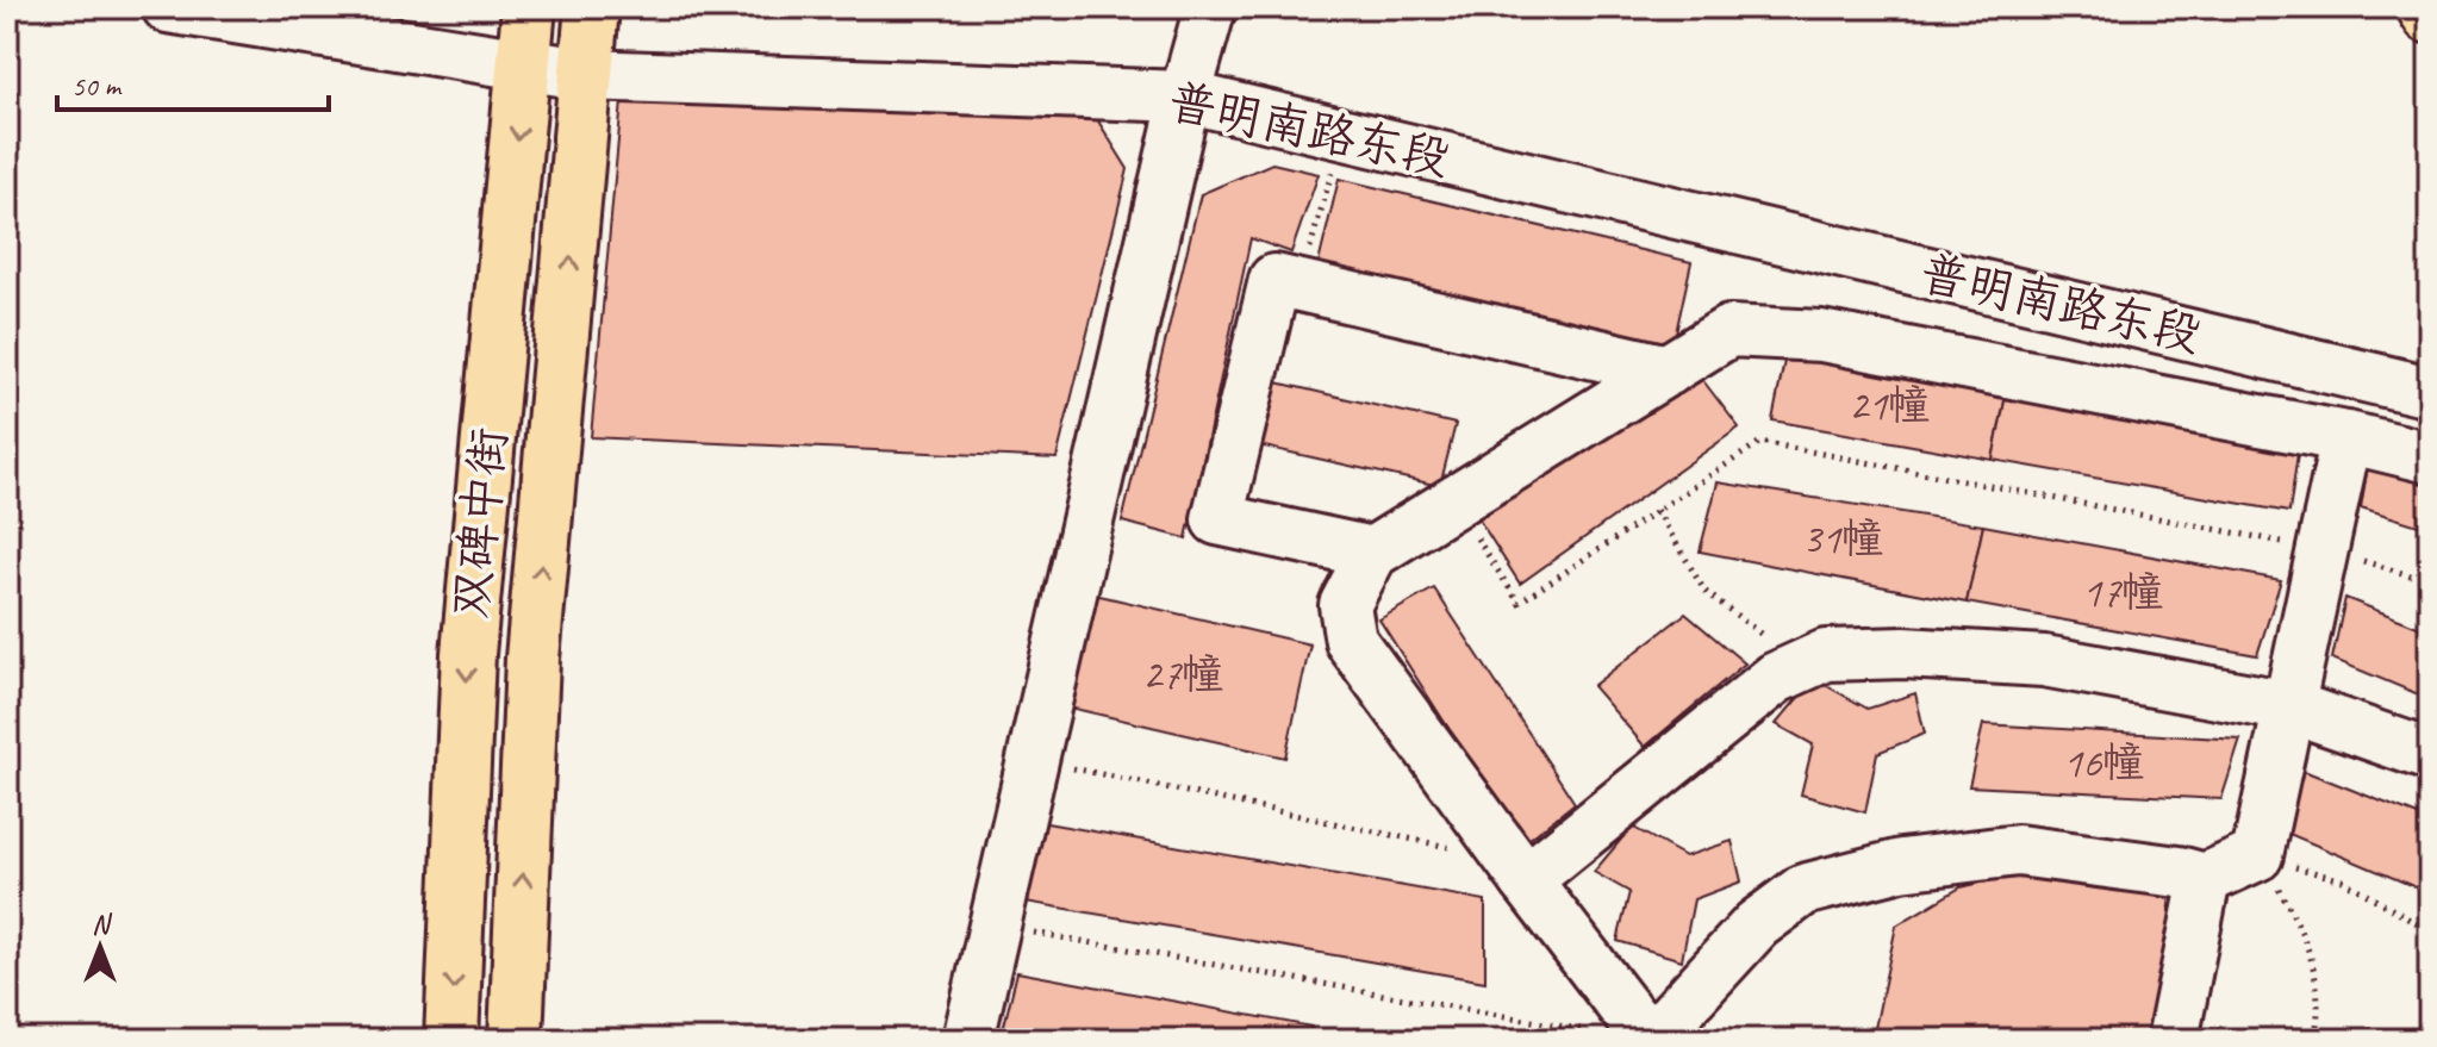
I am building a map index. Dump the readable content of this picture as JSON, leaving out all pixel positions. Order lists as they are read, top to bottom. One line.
{"streets":{"main road":["双碑中街"],"street":["普明南路东段"]},"crossings":[["普明南路东段","双碑中街"]],"house_numbers":["21幢","31幢","17幢","27幢","16幢"],"scale_bar":"50 m","north":"top"}
